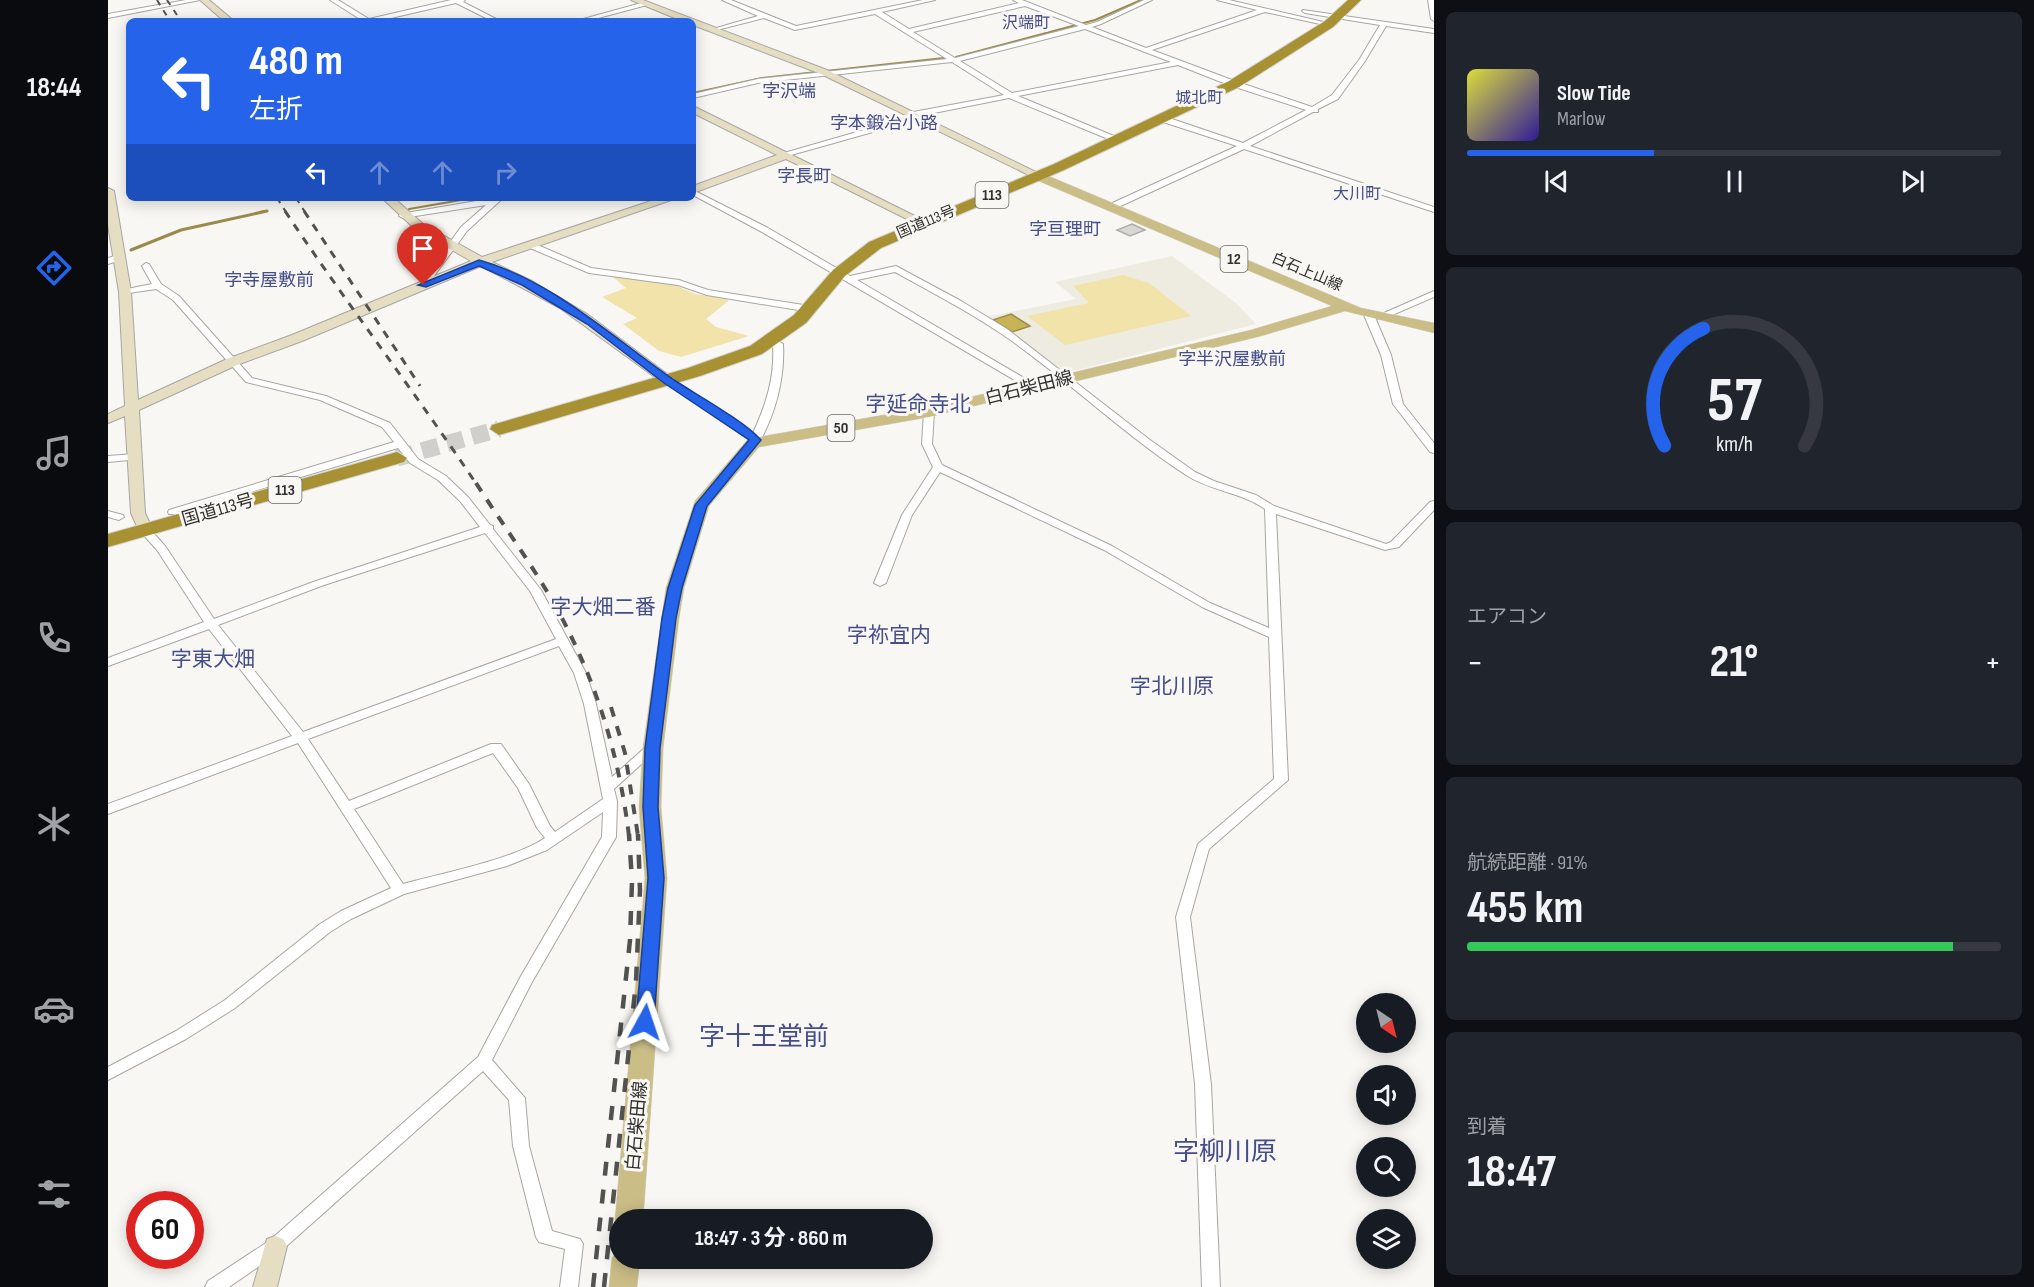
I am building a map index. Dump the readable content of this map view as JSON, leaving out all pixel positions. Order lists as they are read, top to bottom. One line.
{"streets":{"highway":["113","国道113号"],"main road":["12","白石上山線","白石柴田線","50"]},"crossings":[["国道113号","白石上山線"],["白石上山線","白石柴田線"]],"districts":["沢端町","字沢端","城北町","字本鍛冶小路","字長町","大川町","字亘理町","字寺屋敷前","字半沢屋敷前","字延命寺北","字大畑二番","字祢宜内","字東大畑","字北川原","字十王堂前","字柳川原"],"north":"bottom right","page":{"tabs":"18:44","turn":["480 m","左折"],"song":["Slow Tide","Marlow"],"tile":["エアコン",["航続距離 · 91%","455 km"],["到着","18:47"]],"heat":["−","21°","+"],"limit":"60","trip":"18:47 · 3 分 · 860 m","gauge":["57","km/h"]}}
